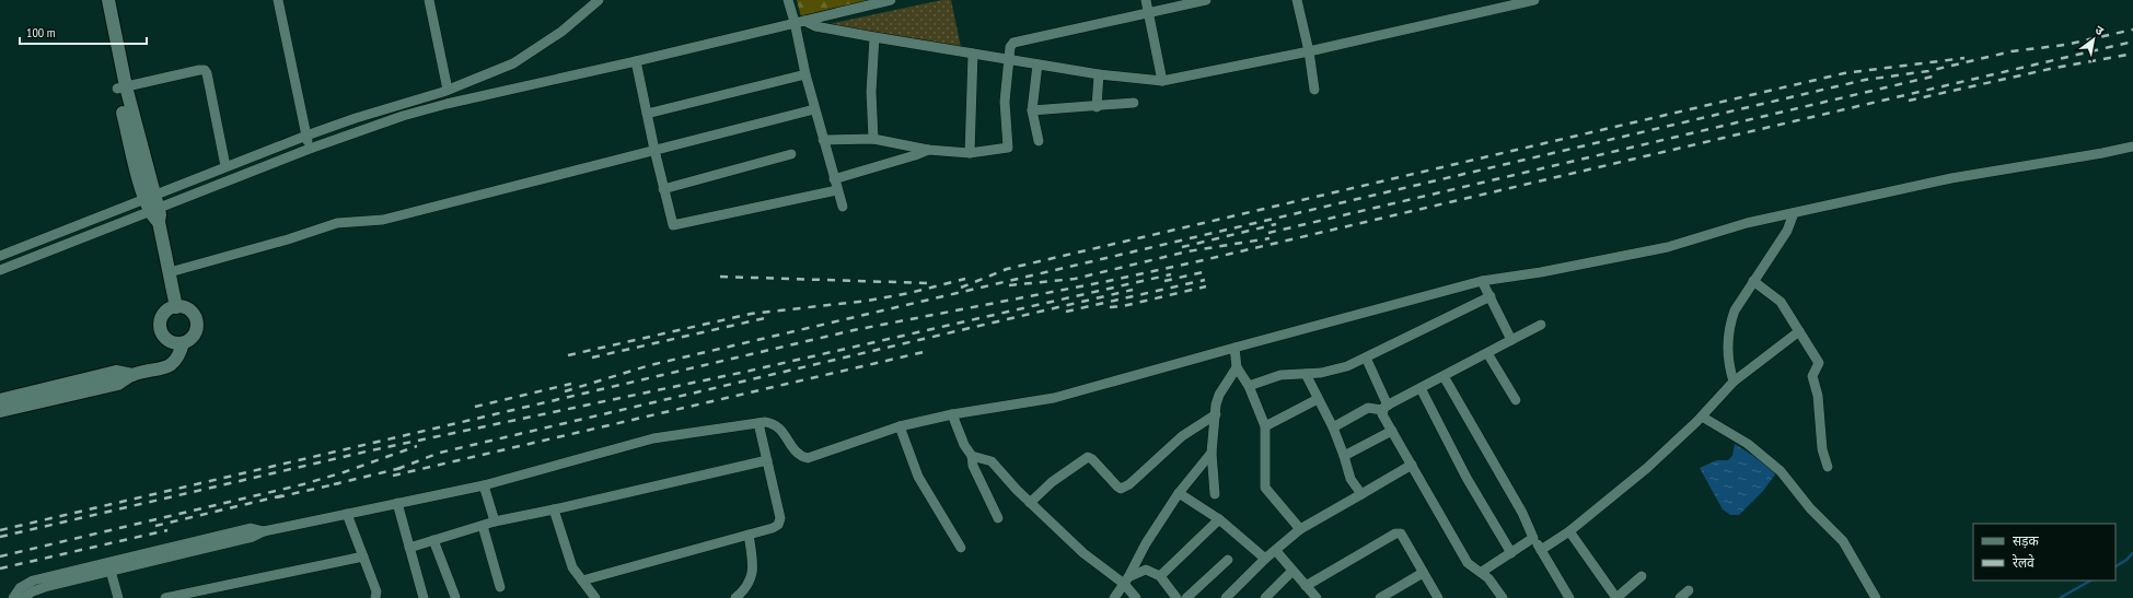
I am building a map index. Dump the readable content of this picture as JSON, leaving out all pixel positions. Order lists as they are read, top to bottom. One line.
{"legend":["सड़क","रेलवे"],"scale_bar":"100 m","north":"top right"}
